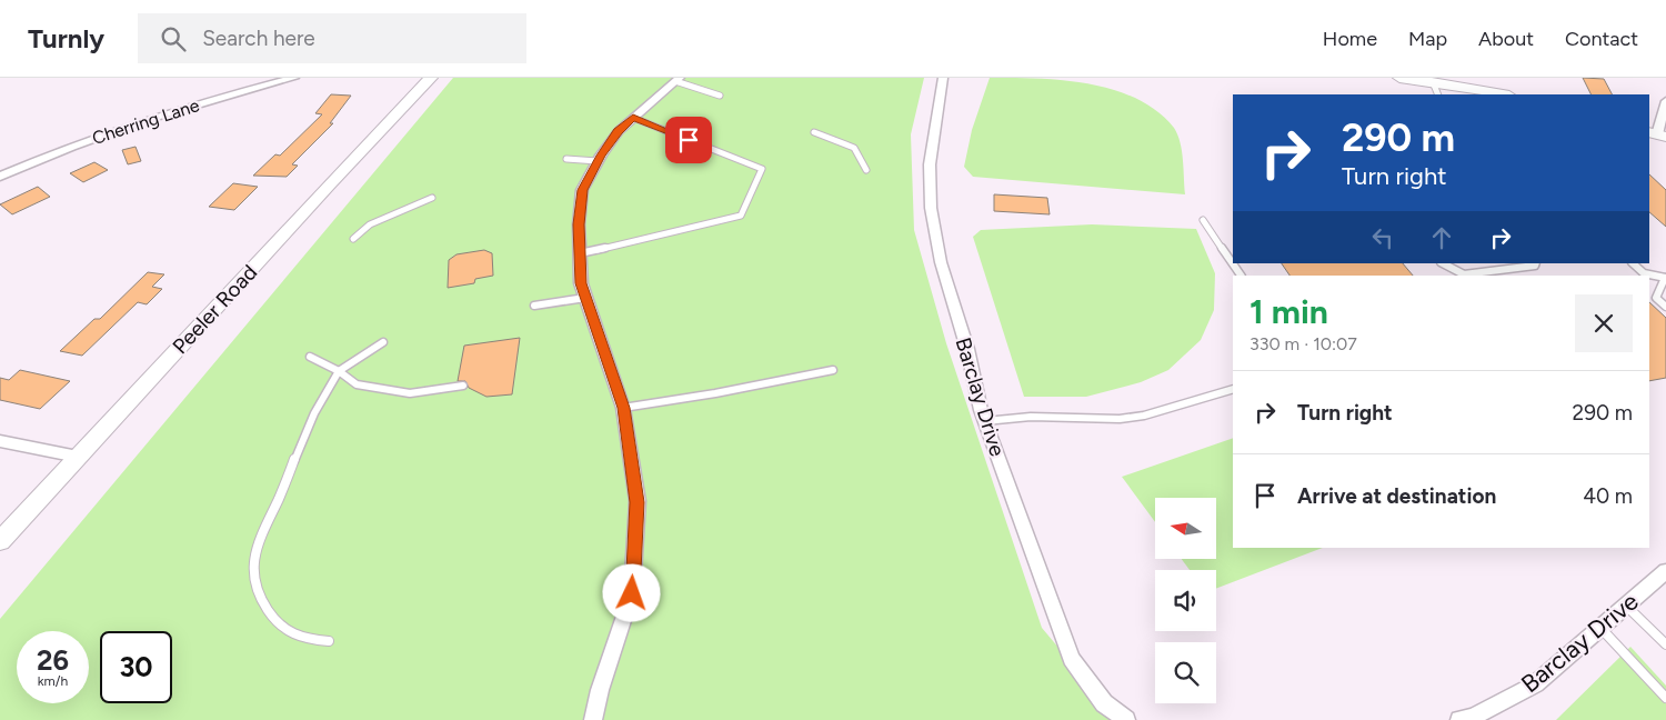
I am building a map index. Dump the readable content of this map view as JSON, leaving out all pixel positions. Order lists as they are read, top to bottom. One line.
{"streets":{"street":["Cherring Lane","Peeler Road","Barclay Drive"]},"north":"left","page":{"header":"Turnly","search":"Search here","nav":["Home","Map","About","Contact"],"turn":["290 m","Turn right"],"heading":["1 min","330 m · 10:07"],"list":[{"name":"Turn right","value":"290 m"},{"name":"Arrive at destination","value":"40 m"}],"speed":"26 km/h","limit":"30"}}
